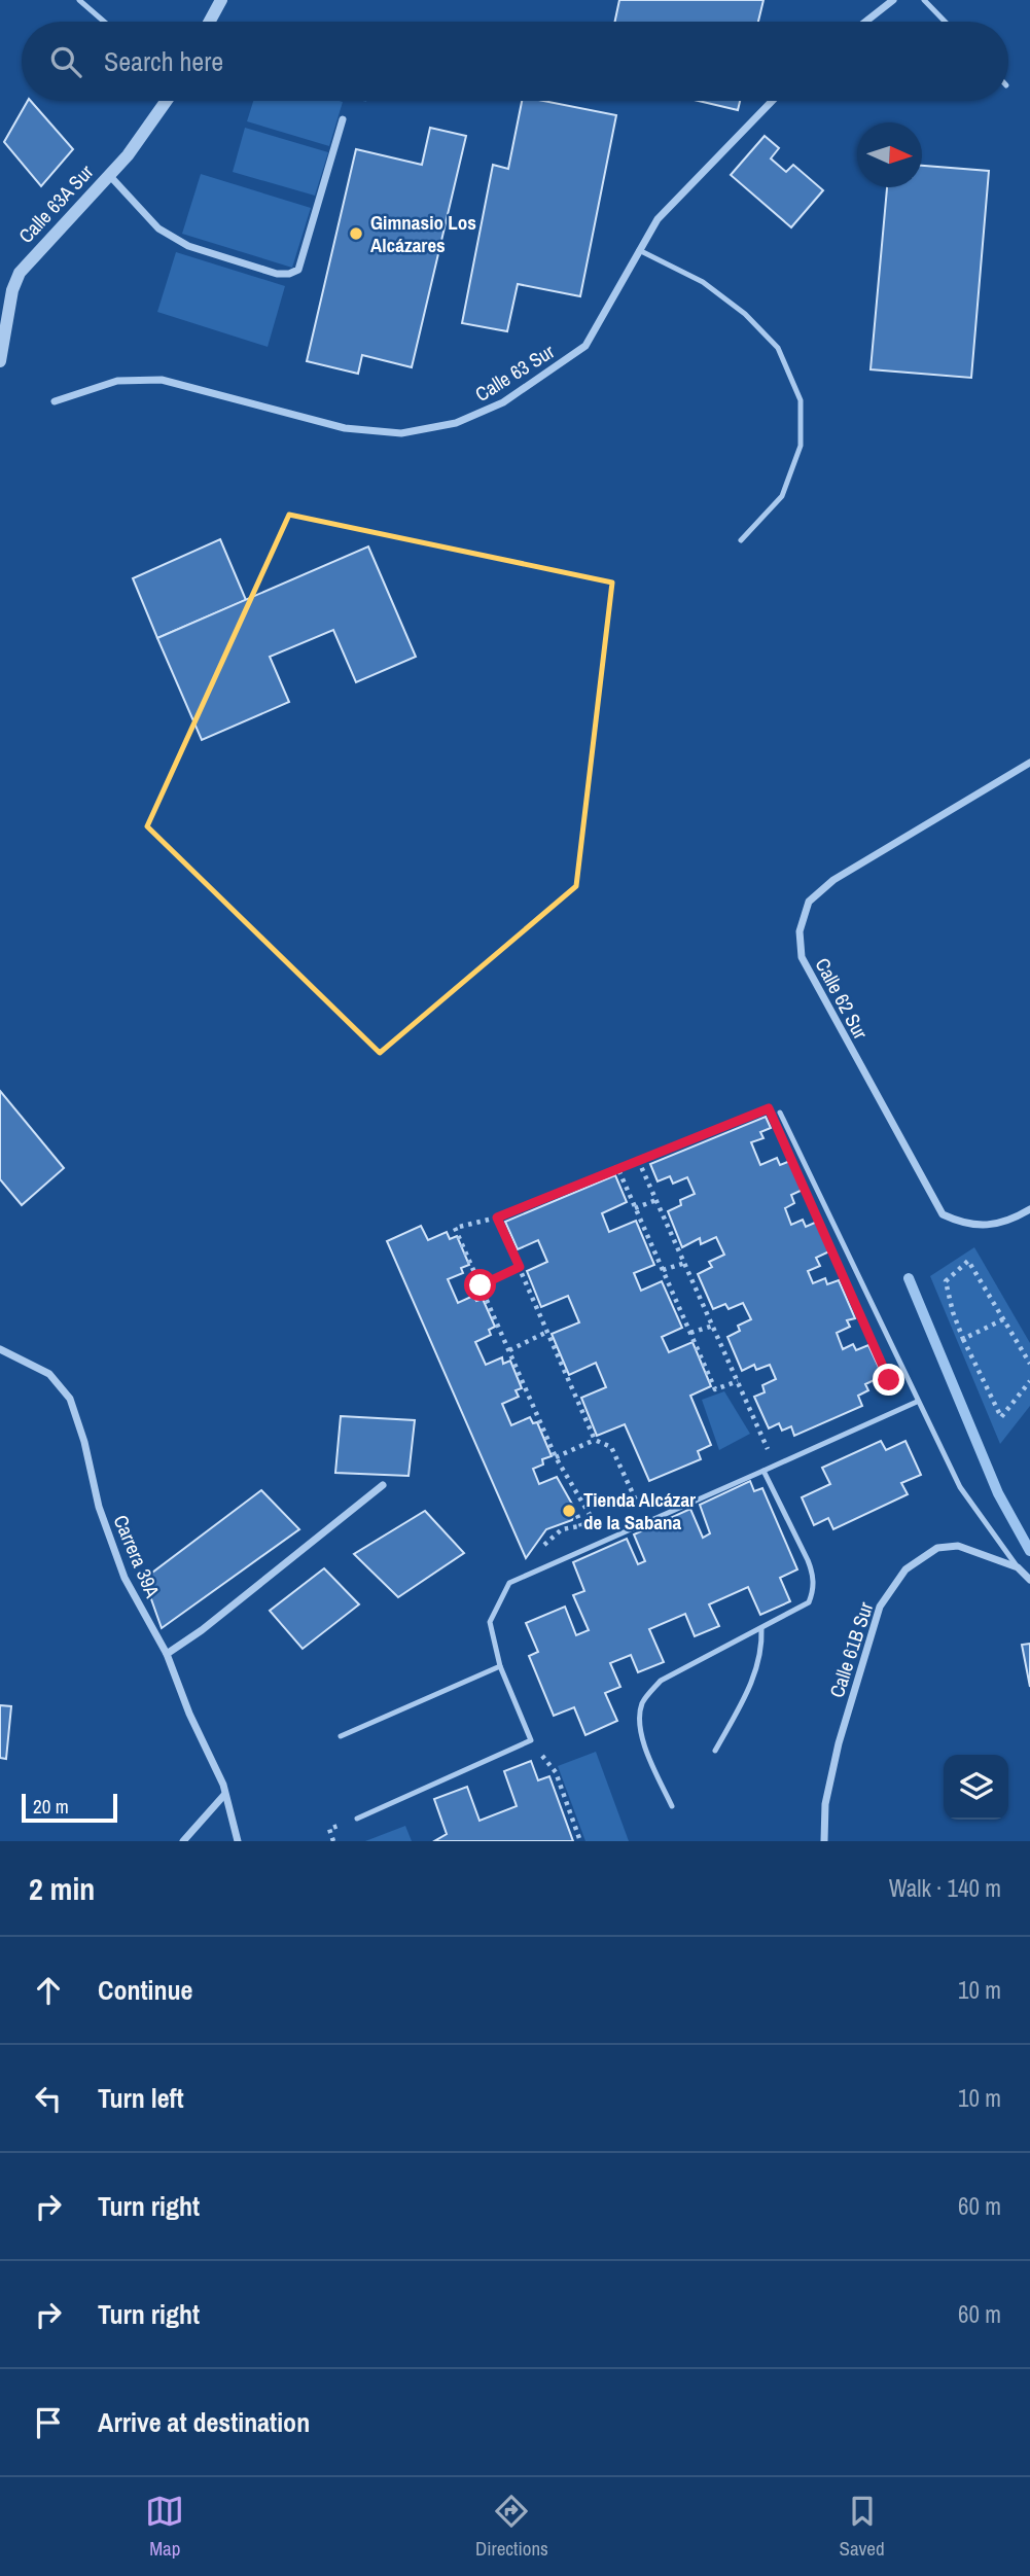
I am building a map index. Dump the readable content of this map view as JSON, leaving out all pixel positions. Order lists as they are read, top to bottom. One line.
{"streets":{"street":["Calle 63A Sur","Calle 63 Sur","Calle 62 Sur","Carrera 39A","Calle 61B Sur"]},"places":["Gimnasio Los Alcázares","Tienda Alcázar de la Sabana"],"scale_bar":"20 m","north":"right","page":{"search":"Search here","scale":"20 m","heading":["2 min","Walk · 140 m"],"list":[["Continue","10 m"],["Turn left","10 m"],["Turn right","60 m"],["Turn right","60 m"],"Arrive at destination"],"nav":["Map","Directions","Saved"]}}
